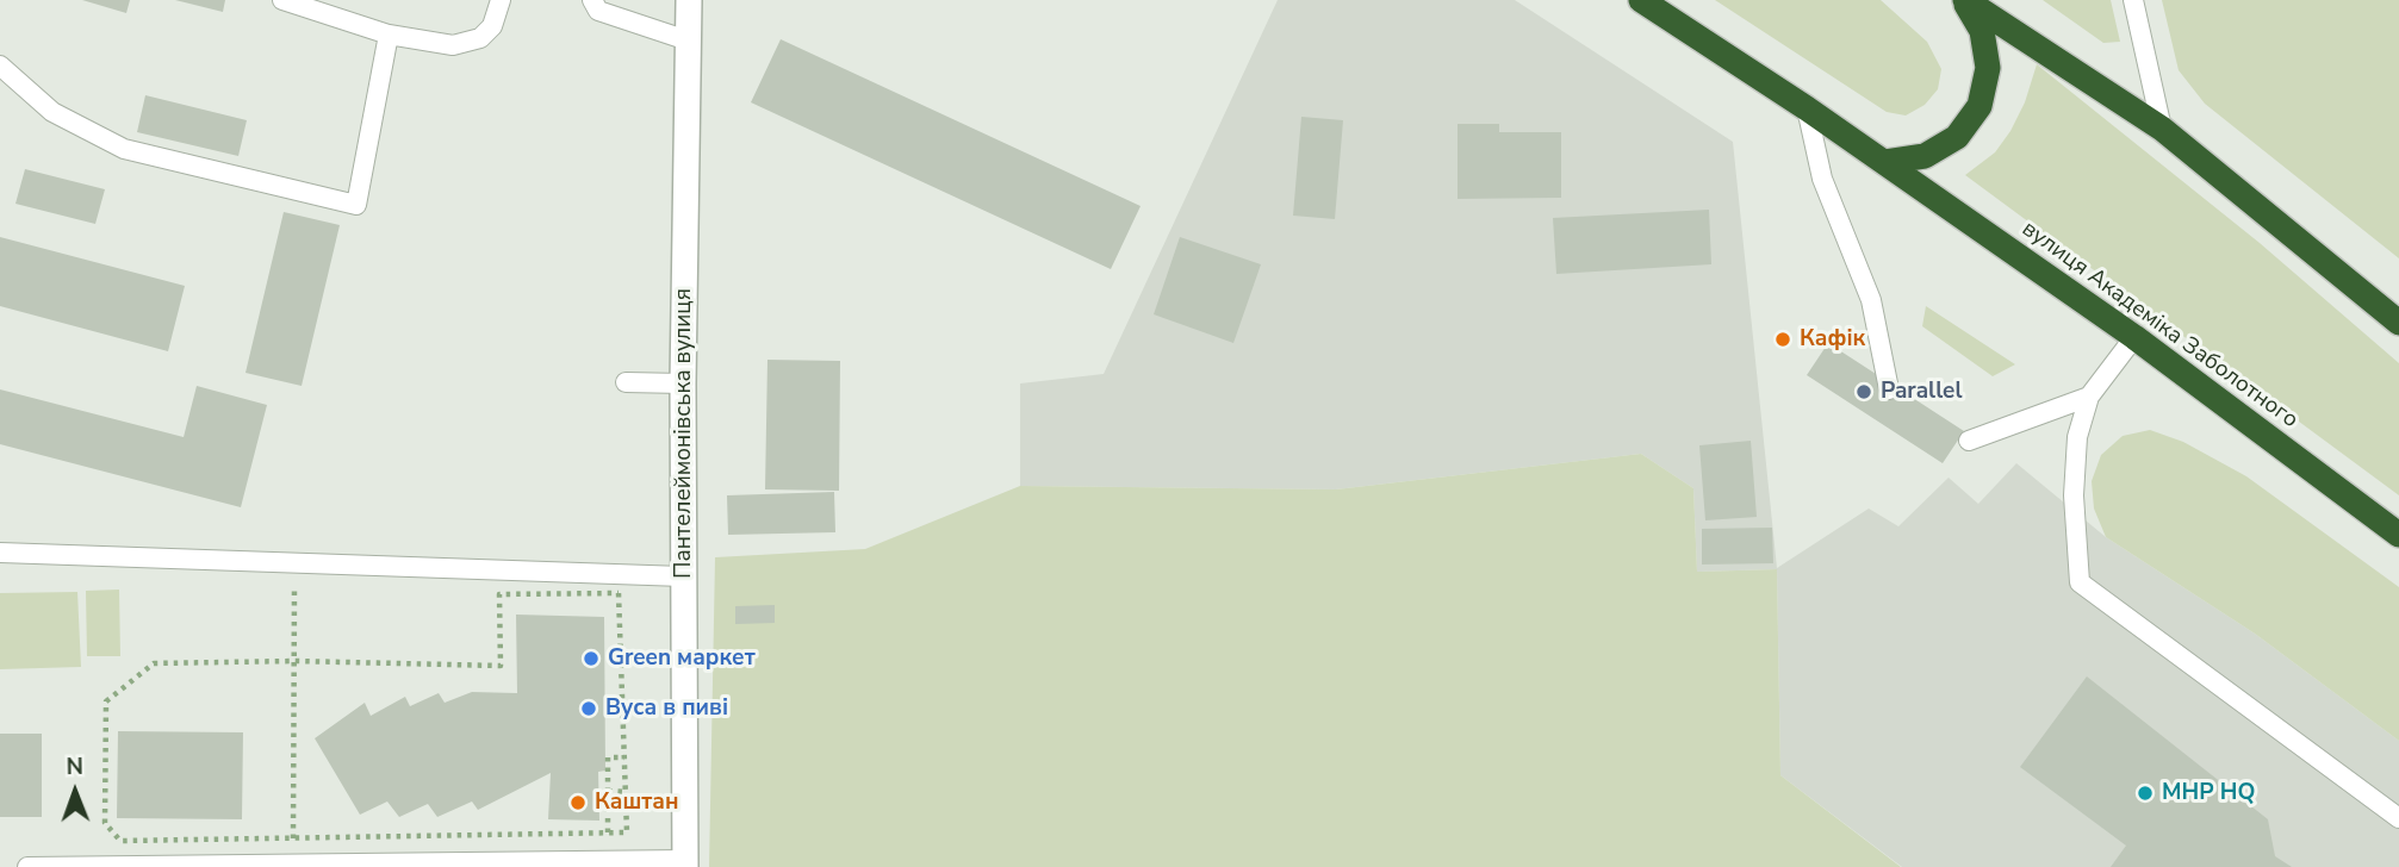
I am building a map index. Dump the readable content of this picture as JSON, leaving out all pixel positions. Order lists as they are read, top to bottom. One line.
{"streets":{"highway":["вулиця Академіка Заболотного"],"street":["Пантелеймонівська вулиця"]},"places":["Кафік","Parallel","Green маркет","Вуса в пиві","MHP HQ","Каштан"],"north":"top"}
